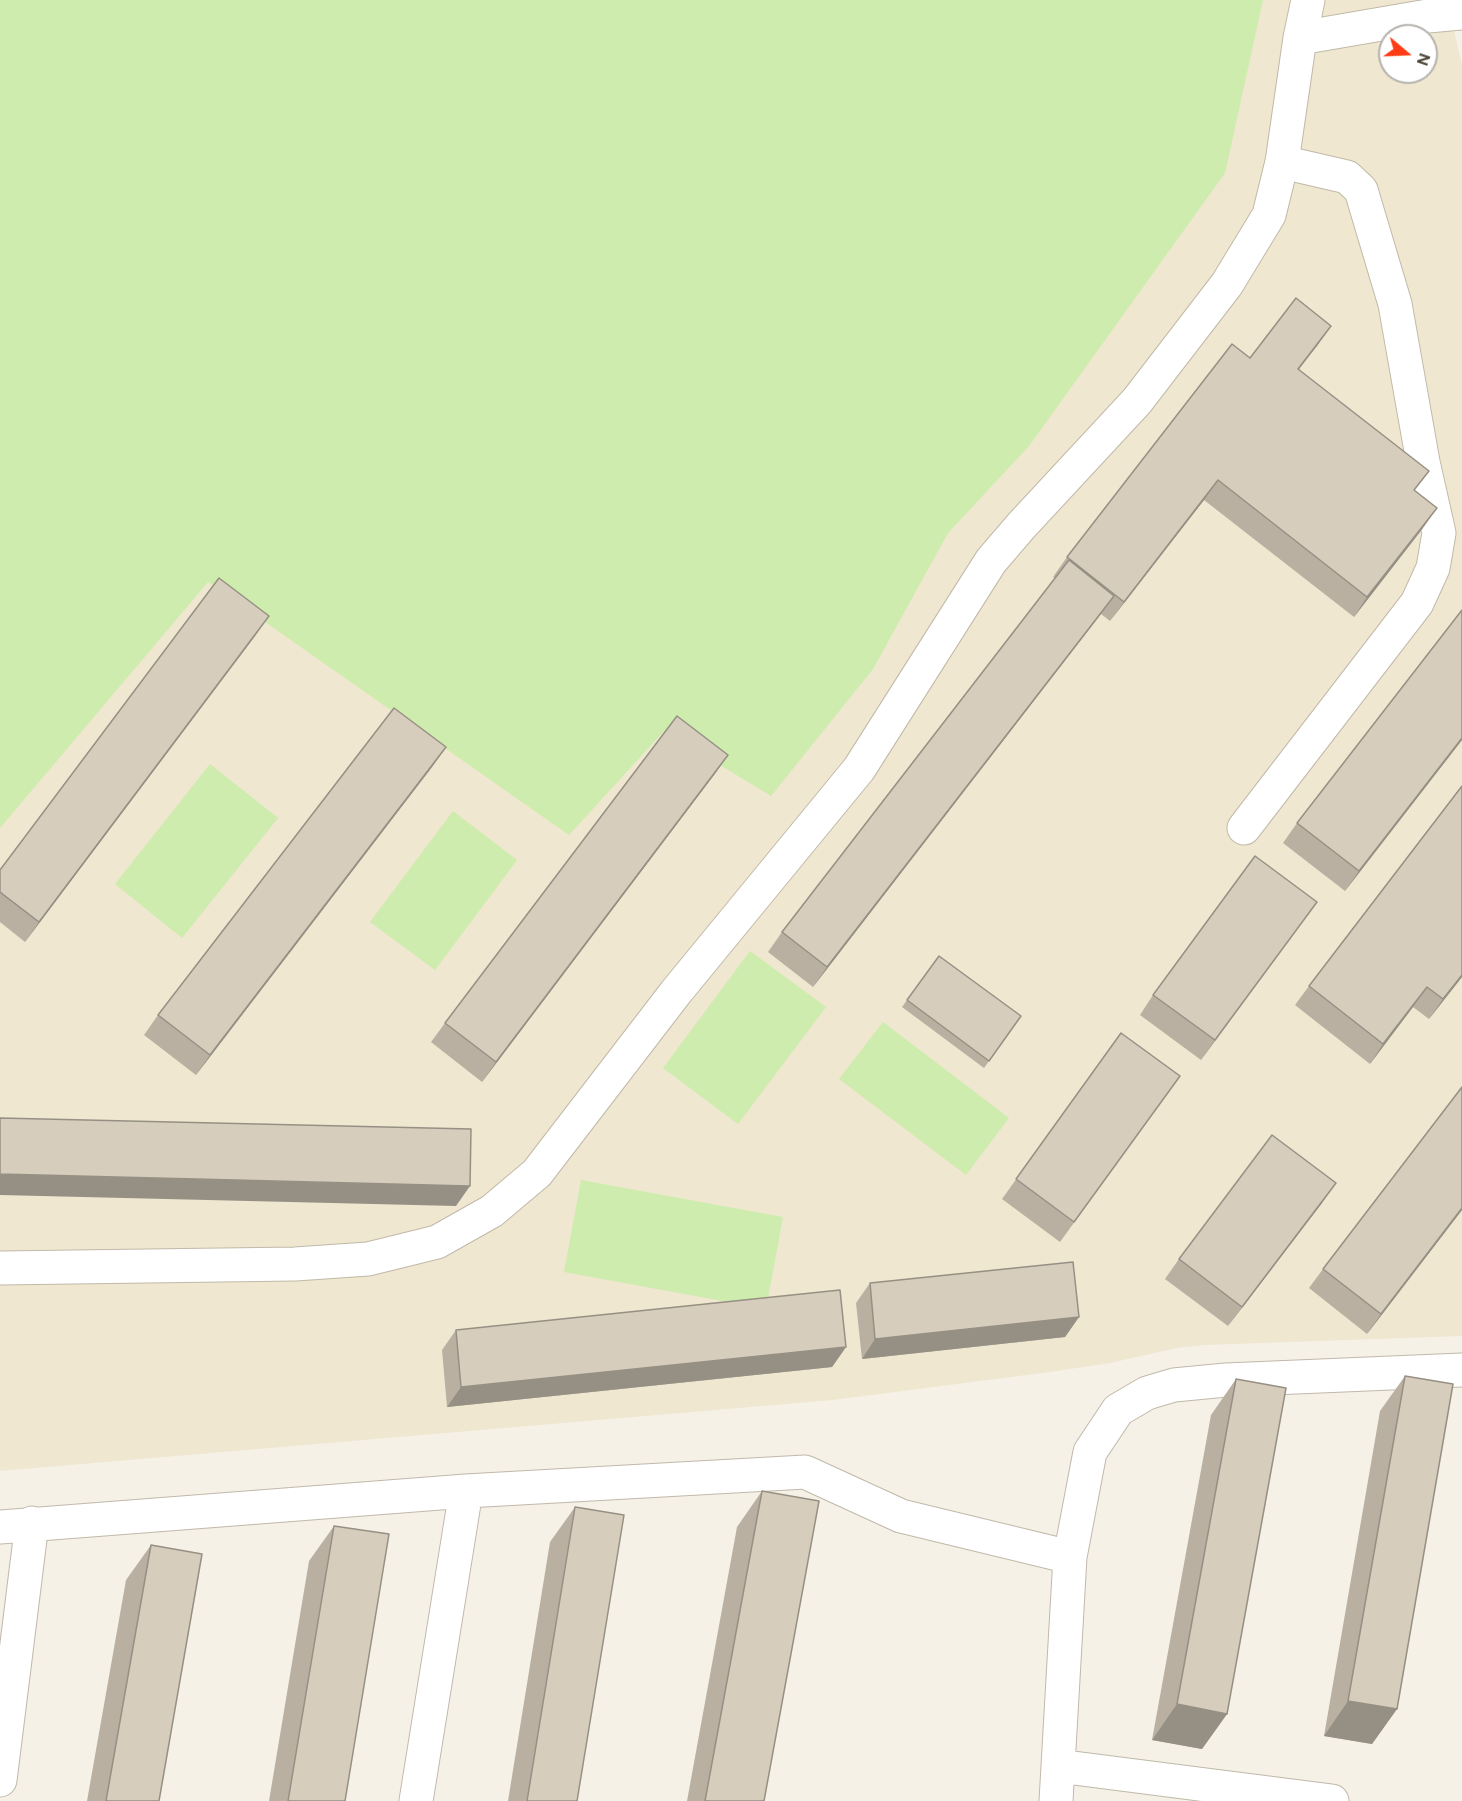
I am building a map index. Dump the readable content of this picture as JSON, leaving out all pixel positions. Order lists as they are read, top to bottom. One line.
{"north":"right"}
